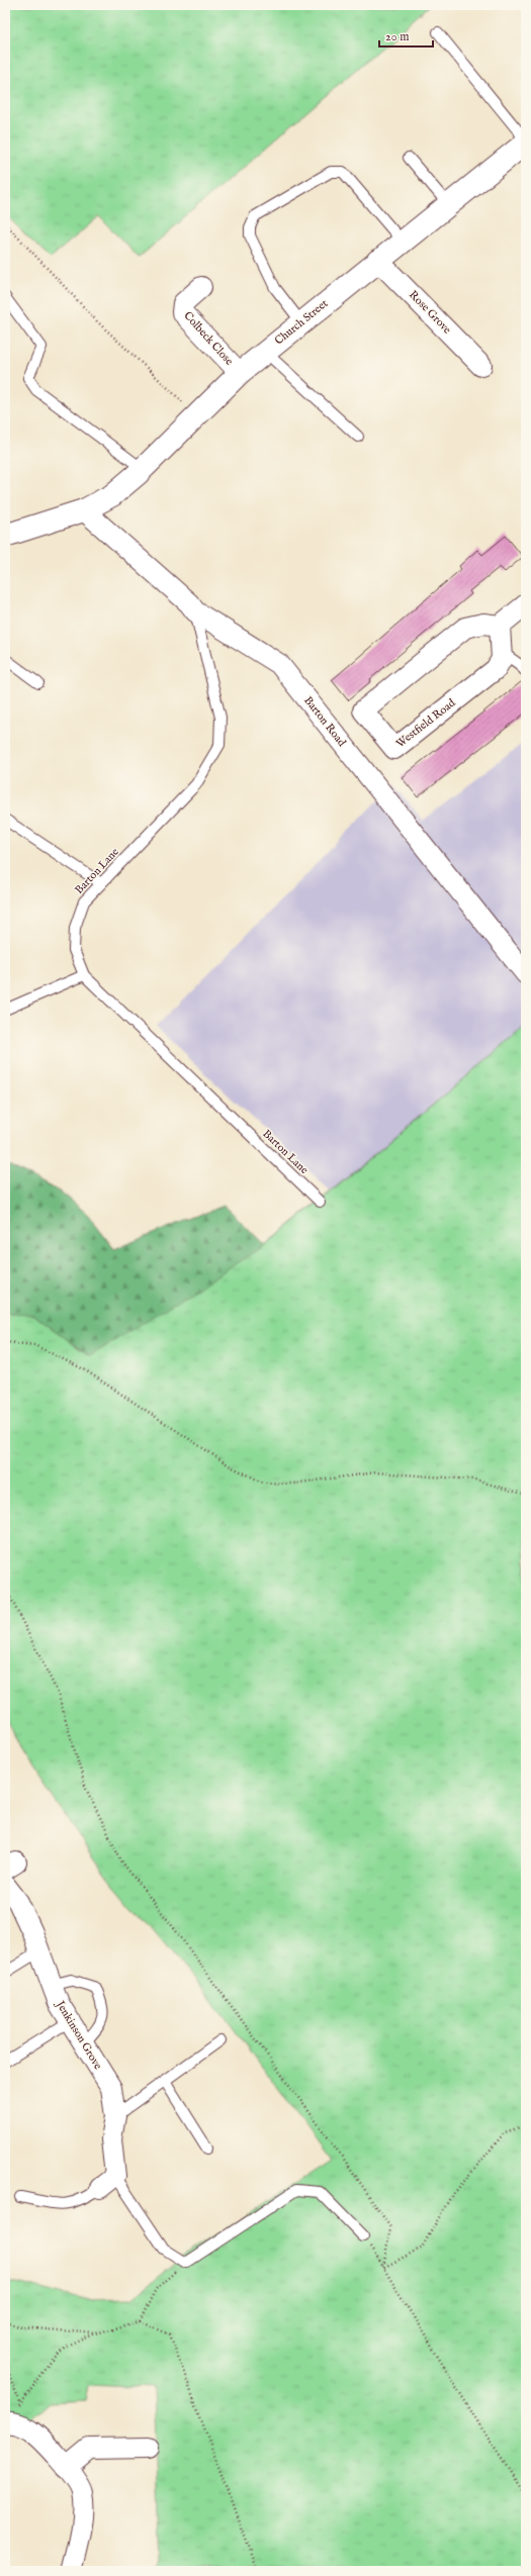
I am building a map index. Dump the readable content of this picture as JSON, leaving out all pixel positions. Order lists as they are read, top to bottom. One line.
{"streets":{"street":["Rose Grove","Church Street","Colbeck Close","Barton Road","Westfield Road","Jenkinson Grove"],"lane":["Barton Lane"]},"crossings":[["Rose Grove","Church Street"],["Church Street","Colbeck Close"],["Church Street","Barton Road"],["Barton Road","Barton Lane"]],"scale_bar":"20 m"}
